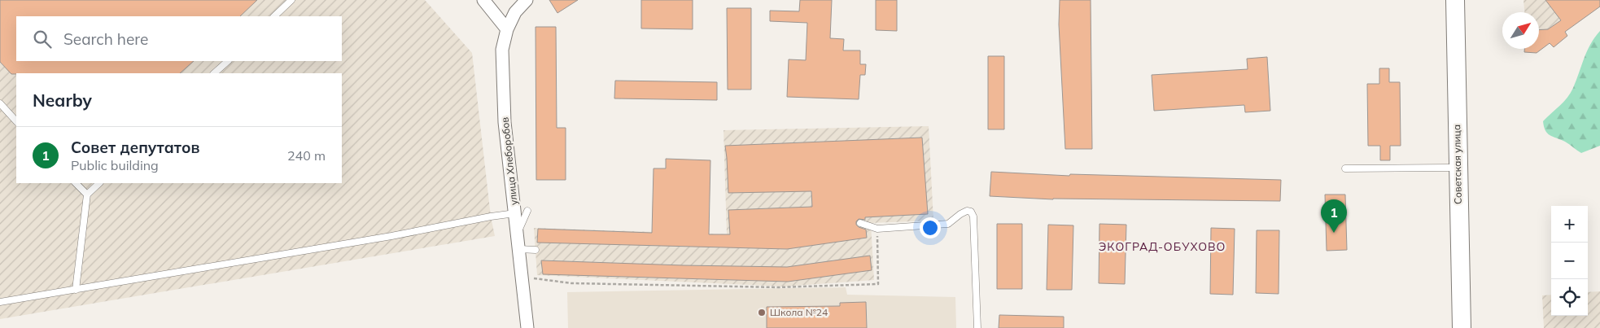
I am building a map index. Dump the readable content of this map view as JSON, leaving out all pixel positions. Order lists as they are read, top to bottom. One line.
{"streets":{"main road":["Советская улица"],"street":["улица Хлеборобов"]},"districts":["ЭКОГРАД-ОБУХОВО"],"places":["Школа №24"],"north":"top right","page":{"search":"Search here","heading":"Nearby","list":[{"mark":"1","name":"Совет депутатов","note":"Public building","value":"240 m"}],"pins":"1","map_buttons":["+","−"]}}
